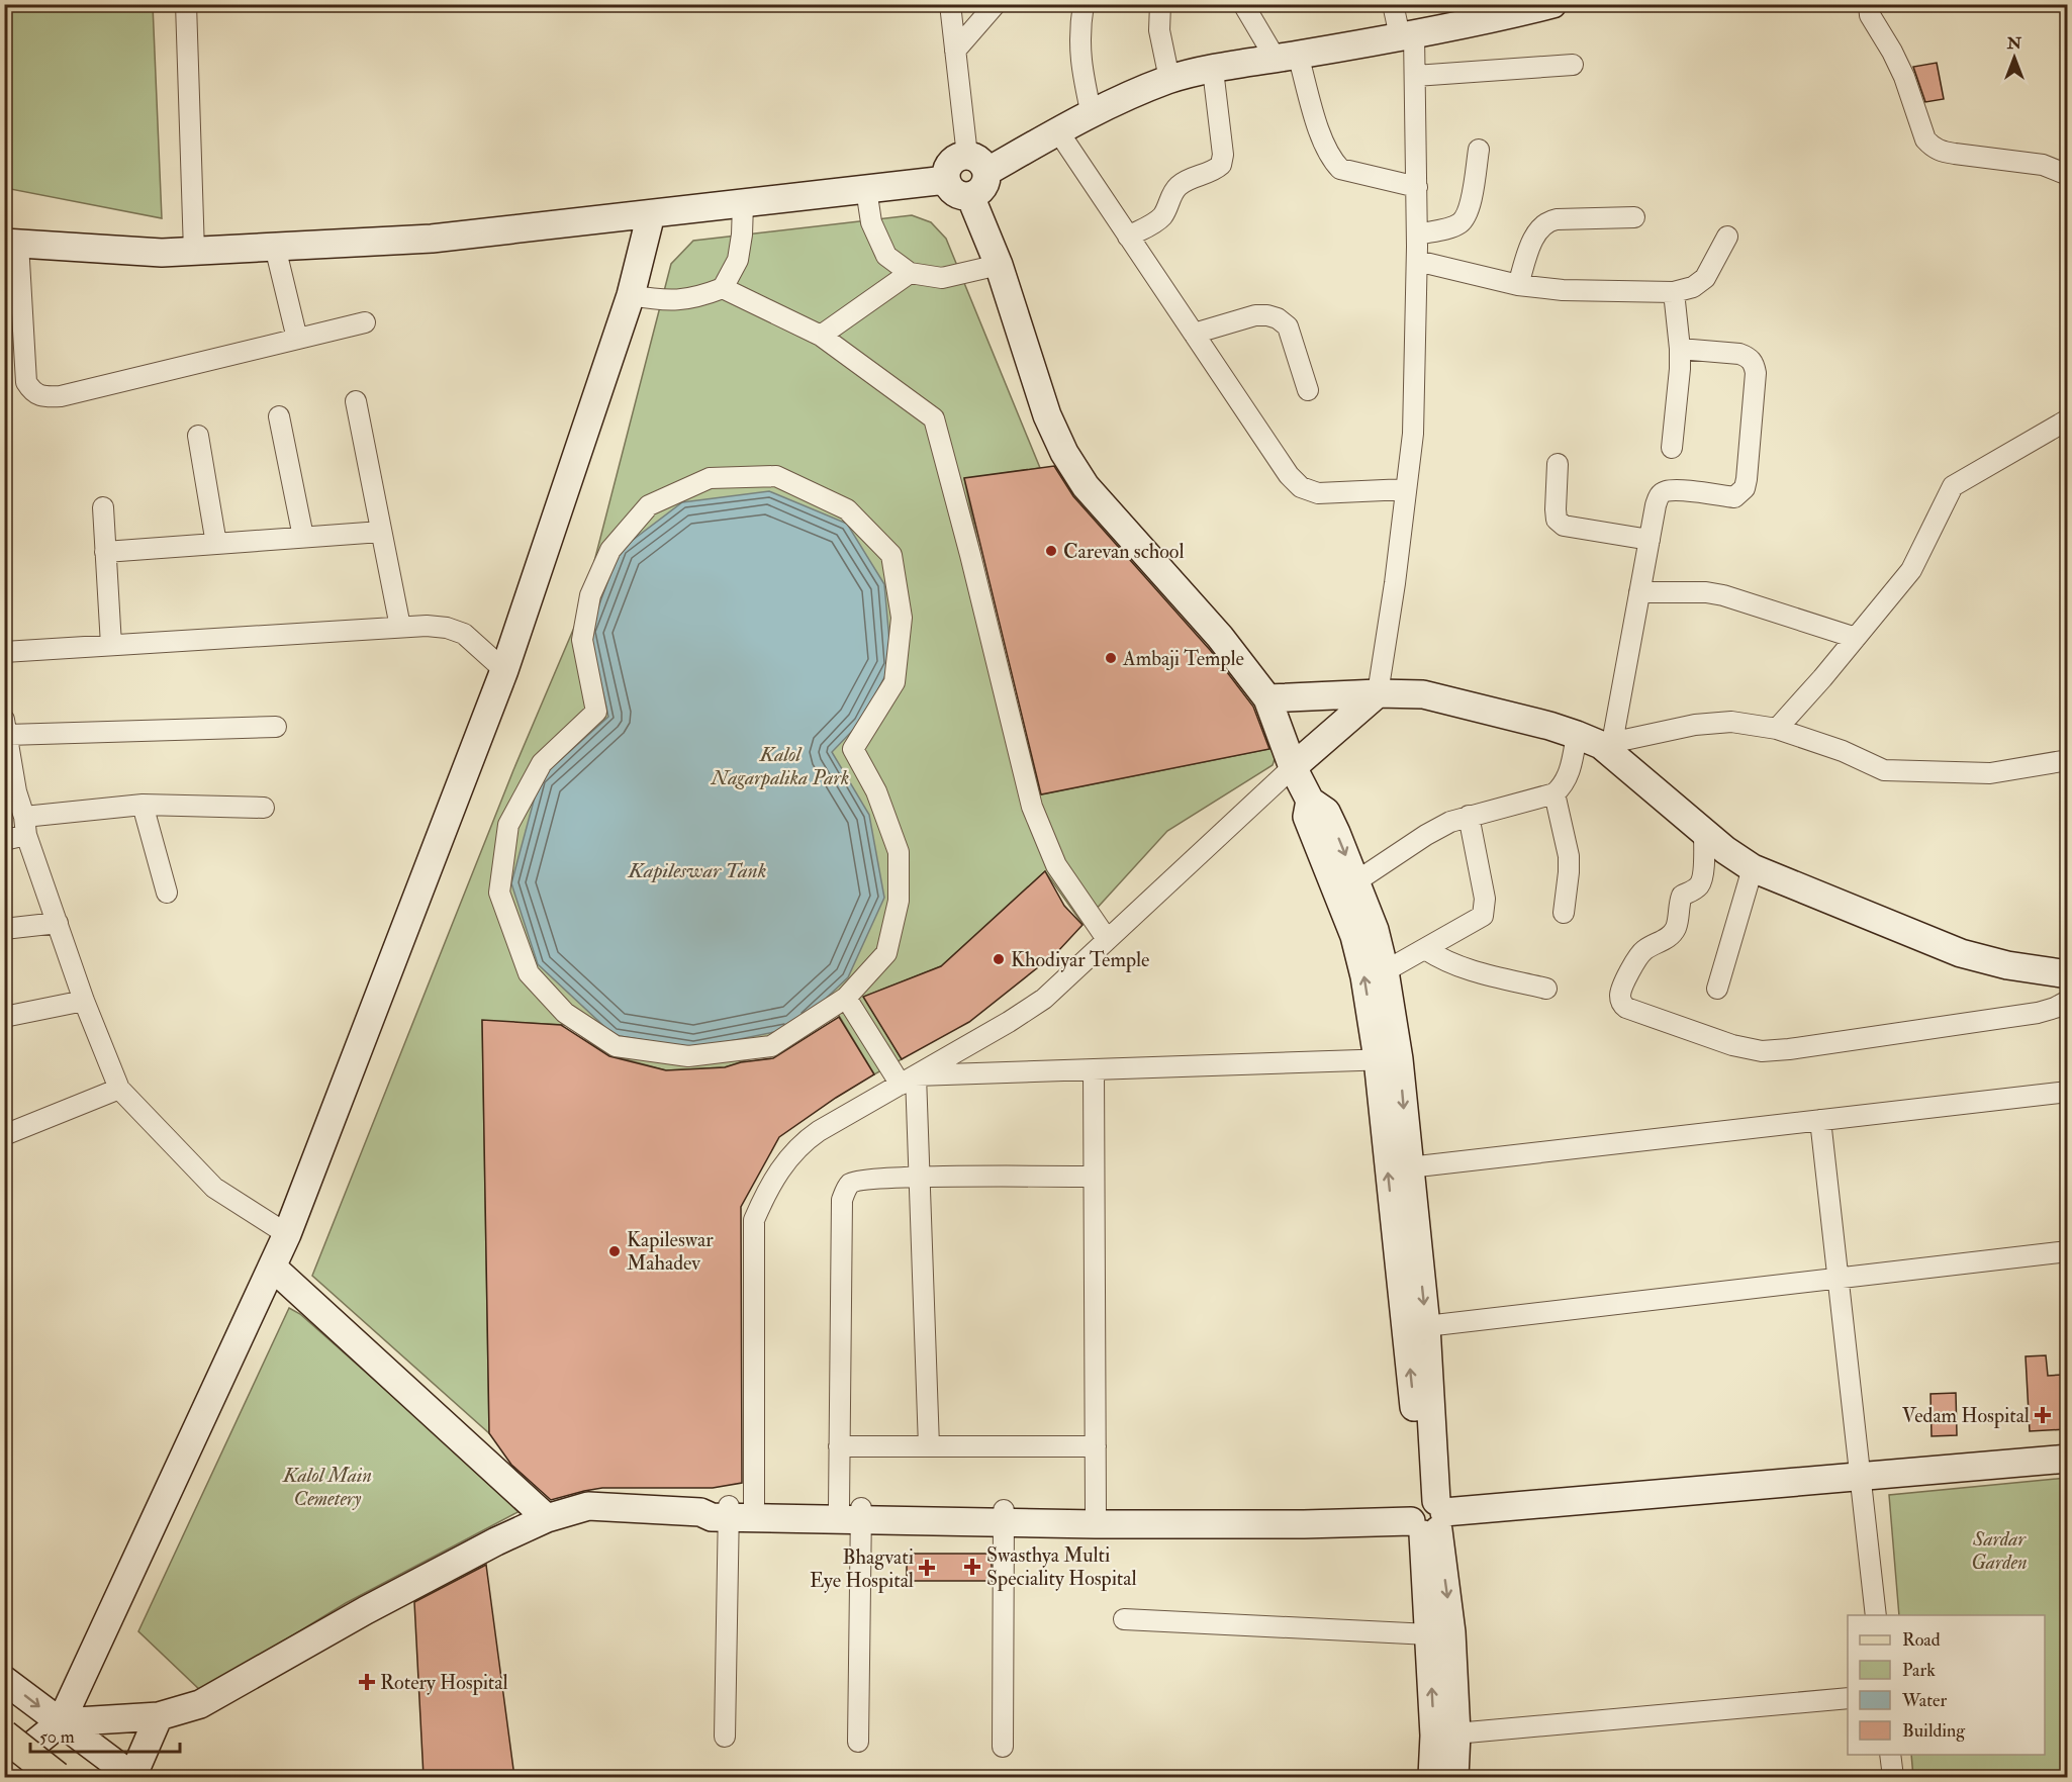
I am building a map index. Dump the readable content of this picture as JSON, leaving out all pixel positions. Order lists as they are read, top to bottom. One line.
{"water":["Kapileswar Tank"],"parks":["Kalol Nagarpalika Park","Kalol Main Cemetery","Sardar Garden"],"places":{"other":["Carevan school","Ambaji Temple","Khodiyar Temple","Kapileswar Mahadev"],"health":["Vedam Hospital","Swasthya Multi Speciality Hospital","Bhagvati Eye Hospital","Rotery Hospital"]},"legend":["Road","Park","Water","Building"],"scale_bar":"50 m","north":"top"}
